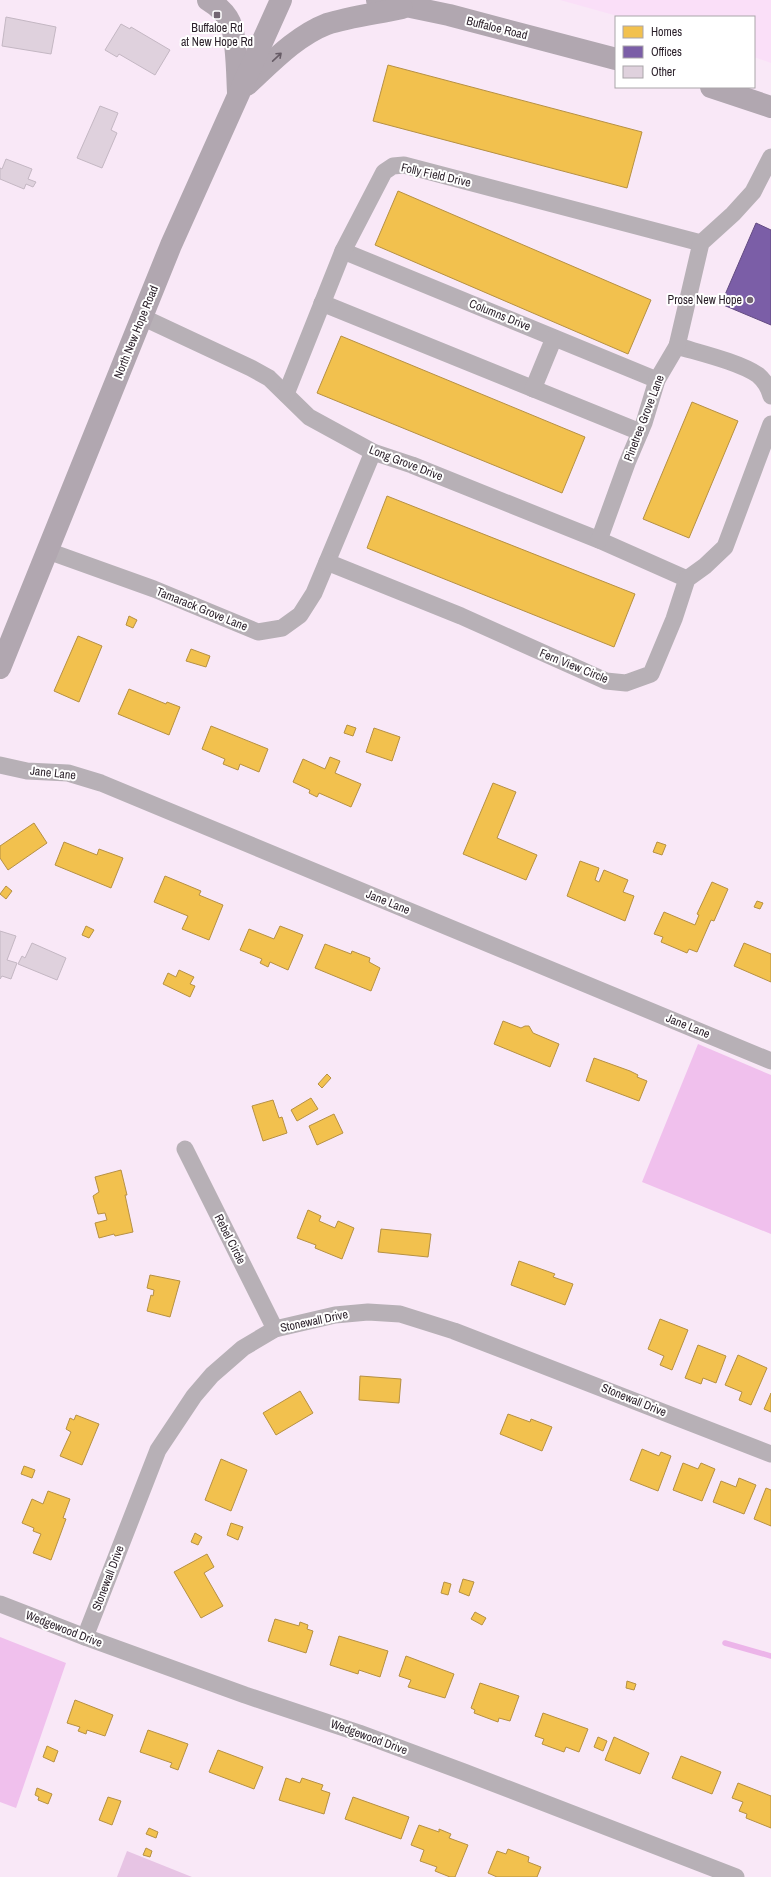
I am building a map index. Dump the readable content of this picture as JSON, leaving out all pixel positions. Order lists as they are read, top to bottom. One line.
{"streets":{"main road":["Buffaloe Road","North New Hope Road"],"street":["Folly Field Drive","Columns Drive","Pinetree Grove Lane","Long Grove Drive","Tamarack Grove Lane","Fern View Circle","Jane Lane","Rebel Circle","Stonewall Drive","Wedgewood Drive"]},"crossings":[["Folly Field Drive","Columns Drive"],["Folly Field Drive","Pinetree Grove Lane"],["Folly Field Drive","Long Grove Drive"],["Columns Drive","Pinetree Grove Lane"],["North New Hope Road","Long Grove Drive"],["North New Hope Road","Tamarack Grove Lane"],["Pinetree Grove Lane","Long Grove Drive"],["Long Grove Drive","Tamarack Grove Lane"],["Long Grove Drive","Fern View Circle"],["Tamarack Grove Lane","Fern View Circle"],["Rebel Circle","Stonewall Drive"],["Stonewall Drive","Wedgewood Drive"]],"places":{"transit":["Buffaloe Rd at New Hope Rd"],"other":["Prose New Hope"]},"legend":["Homes","Offices","Other"]}
